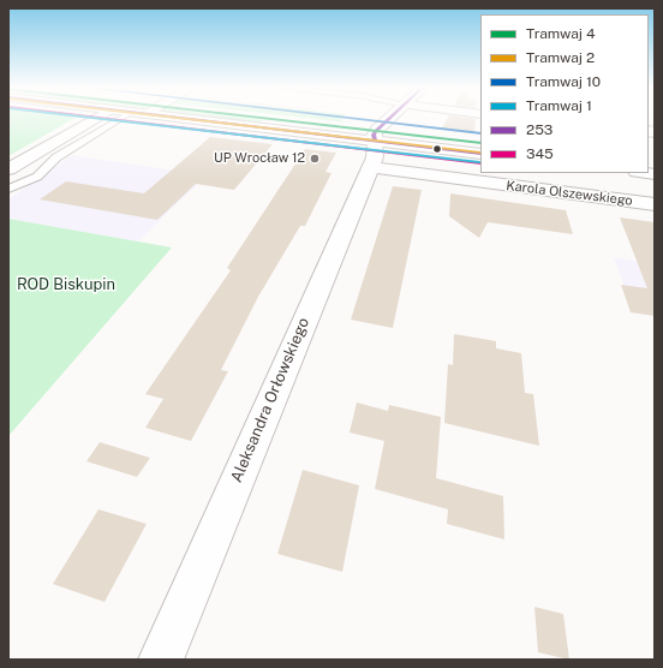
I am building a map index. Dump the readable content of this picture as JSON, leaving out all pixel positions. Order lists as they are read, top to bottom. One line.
{"streets":{"street":["Karola Olszewskiego","Aleksandra Orłowskiego"]},"crossings":[["Karola Olszewskiego","Aleksandra Orłowskiego"]],"parks":["ROD Biskupin"],"places":["UP Wrocław 12"],"lines":["tram line 4","tram line 2","tram line 10","tram line 1","transit line 253","transit line 345"],"legend":["Tramwaj 4","Tramwaj 2","Tramwaj 10","Tramwaj 1","253","345"]}
